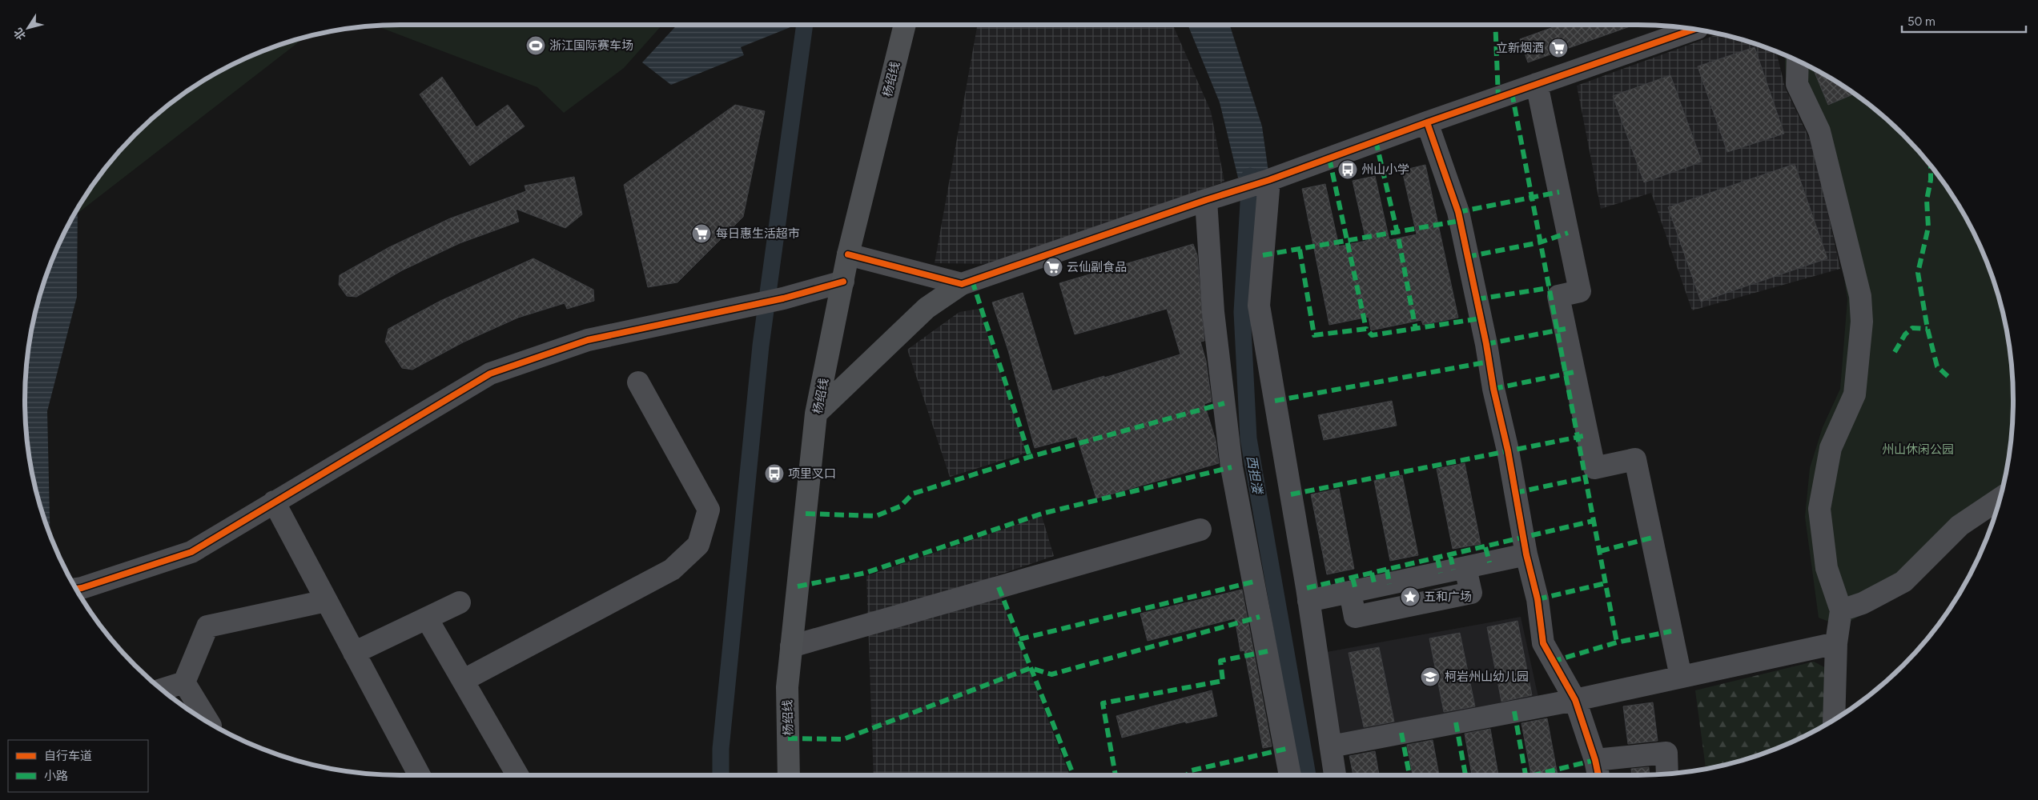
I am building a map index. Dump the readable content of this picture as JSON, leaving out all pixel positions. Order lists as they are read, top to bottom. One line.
{"streets":{"main road":["杨绍线"]},"water":["西担溇"],"parks":["州山休闲公园"],"places":{"sports":["浙江国际赛车场"],"supermarket":["立新烟酒","每日惠生活超市","云仙副食品"],"bus stop":["州山小学","项里叉口"],"place":["五和广场"],"school or university":["柯岩州山幼儿园"]},"legend":["自行车道","小路"],"scale_bar":"50 m","north":"bottom left"}
